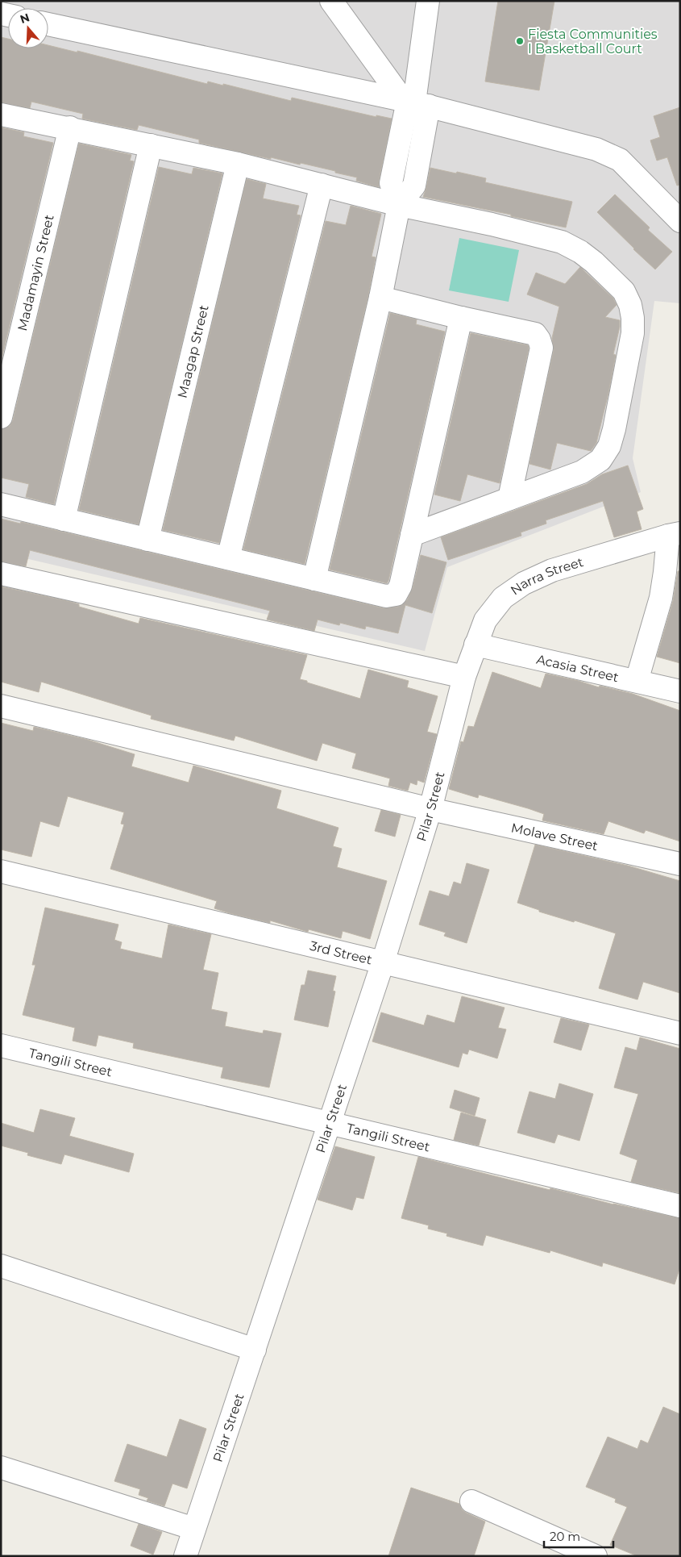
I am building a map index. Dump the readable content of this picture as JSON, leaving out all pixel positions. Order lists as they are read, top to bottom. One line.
{"streets":{"street":["Madamayin Street","Maagap Street","Narra Street","Acasia Street","Pilar Street","Molave Street","3rd Street","Tangili Street"]},"crossings":[["Narra Street","Acasia Street"],["Narra Street","Pilar Street"],["Pilar Street","Molave Street"],["Pilar Street","3rd Street"],["Pilar Street","Tangili Street"]],"places":["Fiesta Communities I Basketball Court"],"scale_bar":"20 m","north":"top"}
